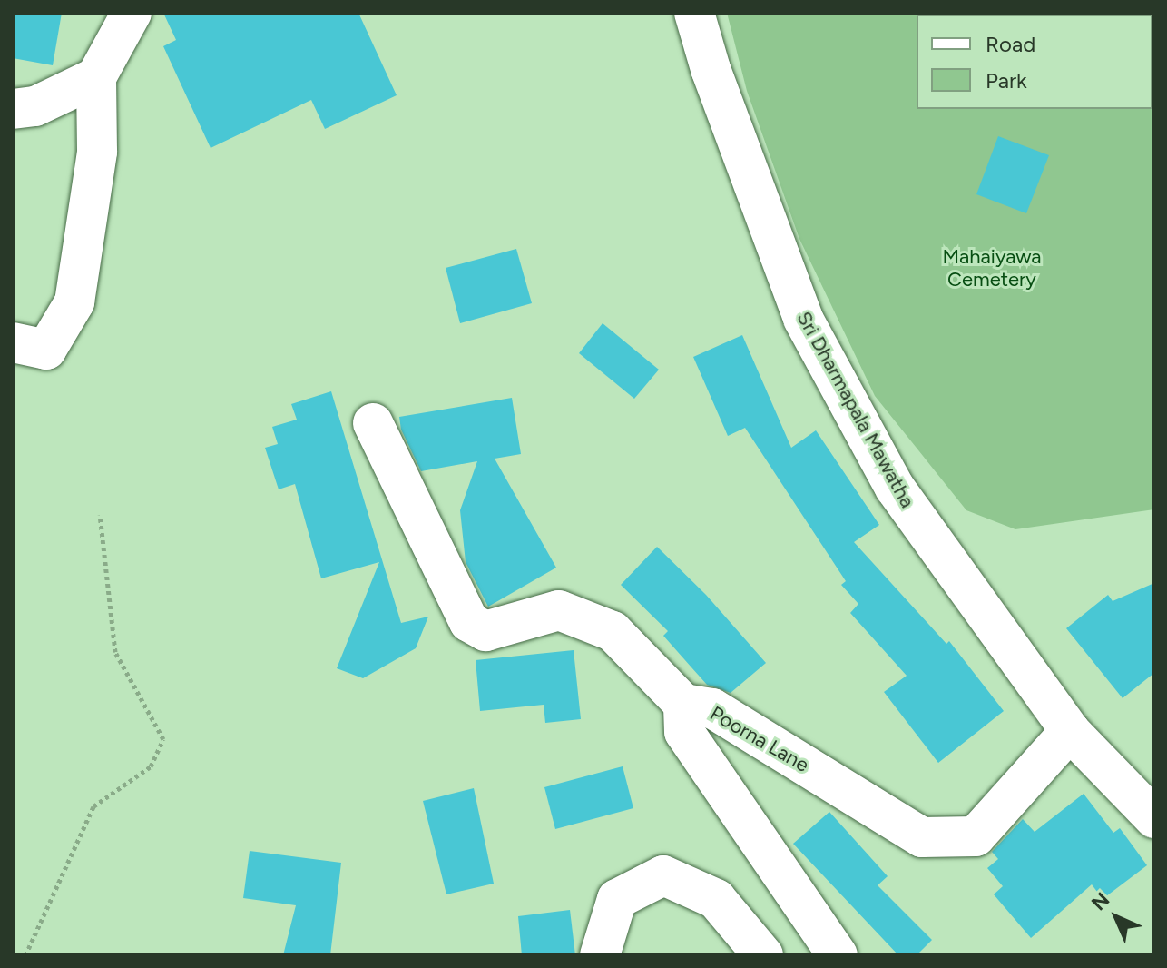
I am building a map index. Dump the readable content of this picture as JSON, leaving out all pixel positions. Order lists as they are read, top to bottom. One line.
{"streets":{"street":["Sri Dharmapala Mawatha","Poorna Lane"]},"crossings":[["Sri Dharmapala Mawatha","Poorna Lane"]],"parks":["Mahaiyawa Cemetery"],"legend":["Road","Park"],"north":"top left"}
